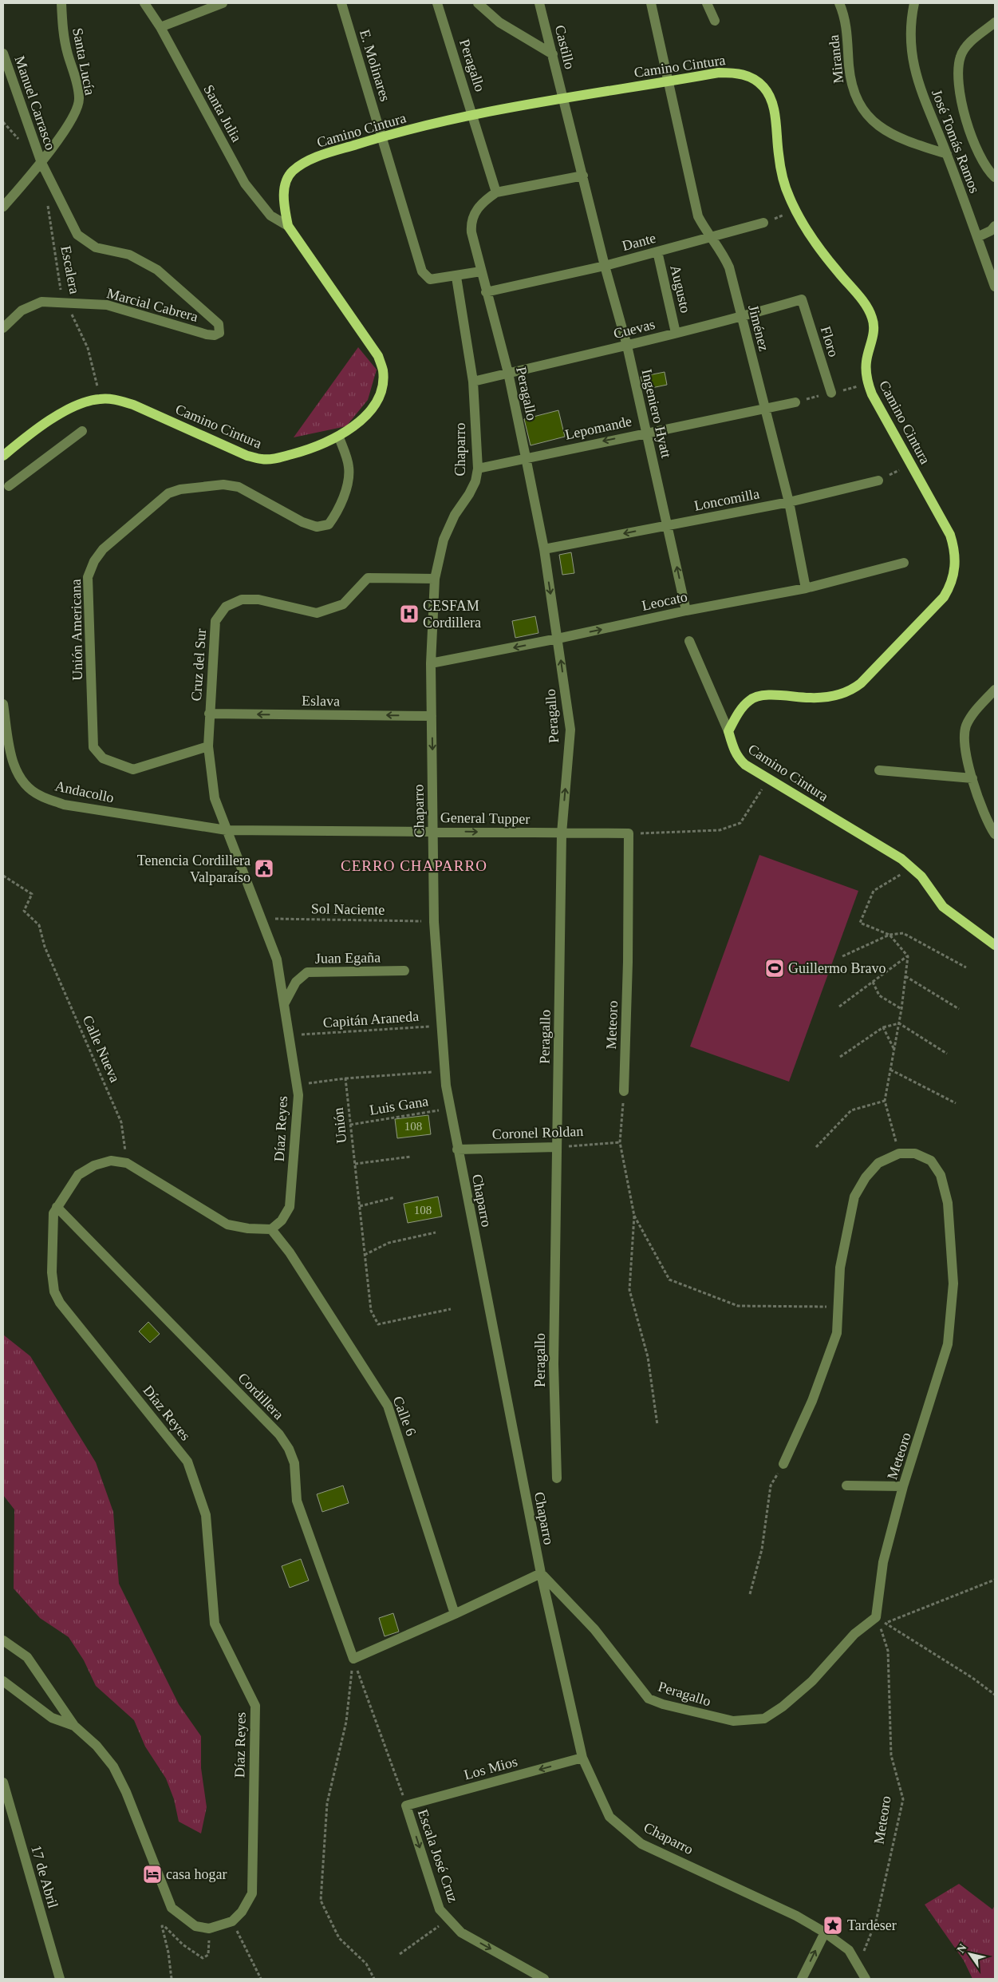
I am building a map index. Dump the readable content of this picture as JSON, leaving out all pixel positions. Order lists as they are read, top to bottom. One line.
{"streets":{"main road":["Camino Cintura"],"street":["Castillo","Miranda","Santa Lucía","E. Molinares","Peragallo","Manuel Carrasco","Santa Julia","José Tomás Ramos","Dante","Augusto","Marcial Cabrera","Jiménez","Cuevas","Floro","Ingeniero Hyatt","Lepomande","Chaparro","Loncomilla","Leocato","Unión Americana","Cruz del Sur","Eslava","Andacollo","General Tupper","Juan Egaña","Meteoro","Díaz Reyes","Coronel Roldan","Cordillera","Calle 6","Los Mios","Escala José Cruz","17 de Abril"],"path":["Escalera","Sol Naciente","Capitán Araneda","Calle Nueva","Luis Gana","Unión"]},"crossings":[["Castillo","Camino Cintura"],["Castillo","Ingeniero Hyatt"],["Miranda","José Tomás Ramos"],["Santa Lucía","Manuel Carrasco"],["E. Molinares","Camino Cintura"],["Peragallo","Camino Cintura"],["Peragallo","Dante"],["Peragallo","Cuevas"],["Peragallo","Lepomande"],["Peragallo","Chaparro"],["Peragallo","Loncomilla"],["Peragallo","Leocato"],["Peragallo","General Tupper"],["Peragallo","Meteoro"],["Peragallo","Coronel Roldan"],["Camino Cintura","Santa Julia"],["Camino Cintura","Escalera"],["Camino Cintura","Jiménez"],["Camino Cintura","Ingeniero Hyatt"],["Camino Cintura","Unión Americana"],["Manuel Carrasco","Marcial Cabrera"],["Dante","Augusto"],["Dante","Jiménez"],["Dante","Ingeniero Hyatt"],["Escalera","Marcial Cabrera"],["Augusto","Cuevas"],["Jiménez","Cuevas"],["Jiménez","Lepomande"],["Jiménez","Loncomilla"],["Jiménez","Leocato"],["Cuevas","Floro"],["Cuevas","Ingeniero Hyatt"],["Cuevas","Chaparro"],["Ingeniero Hyatt","Lepomande"],["Ingeniero Hyatt","Loncomilla"],["Ingeniero Hyatt","Leocato"],["Lepomande","Chaparro"],["Chaparro","Leocato"],["Chaparro","Cruz del Sur"],["Chaparro","Eslava"],["Chaparro","General Tupper"],["Chaparro","Sol Naciente"],["Chaparro","Capitán Araneda"],["Chaparro","Meteoro"],["Chaparro","Luis Gana"],["Chaparro","Coronel Roldan"],["Chaparro","Los Mios"],["Unión Americana","Cruz del Sur"],["Cruz del Sur","Eslava"],["Cruz del Sur","Andacollo"],["Cruz del Sur","General Tupper"],["Cruz del Sur","Díaz Reyes"],["Andacollo","General Tupper"],["Andacollo","Díaz Reyes"],["General Tupper","Meteoro"],["General Tupper","Díaz Reyes"],["Sol Naciente","Díaz Reyes"],["Juan Egaña","Díaz Reyes"],["Calle Nueva","Díaz Reyes"],["Luis Gana","Unión"],["Díaz Reyes","Cordillera"],["Díaz Reyes","Calle 6"],["Los Mios","Escala José Cruz"]],"one_way":["Lepomande","Loncomilla","Eslava","Los Mios","Escala José Cruz"],"districts":["CERRO CHAPARRO"],"places":{"hospital":["CESFAM Cordillera"],"public building":["Tenencia Cordillera Valparaíso"],"sports":["Guillermo Bravo"],"hotel":["casa hogar"],"place":["Tardeser"]},"house_numbers":["108","108"],"north":"top left"}
